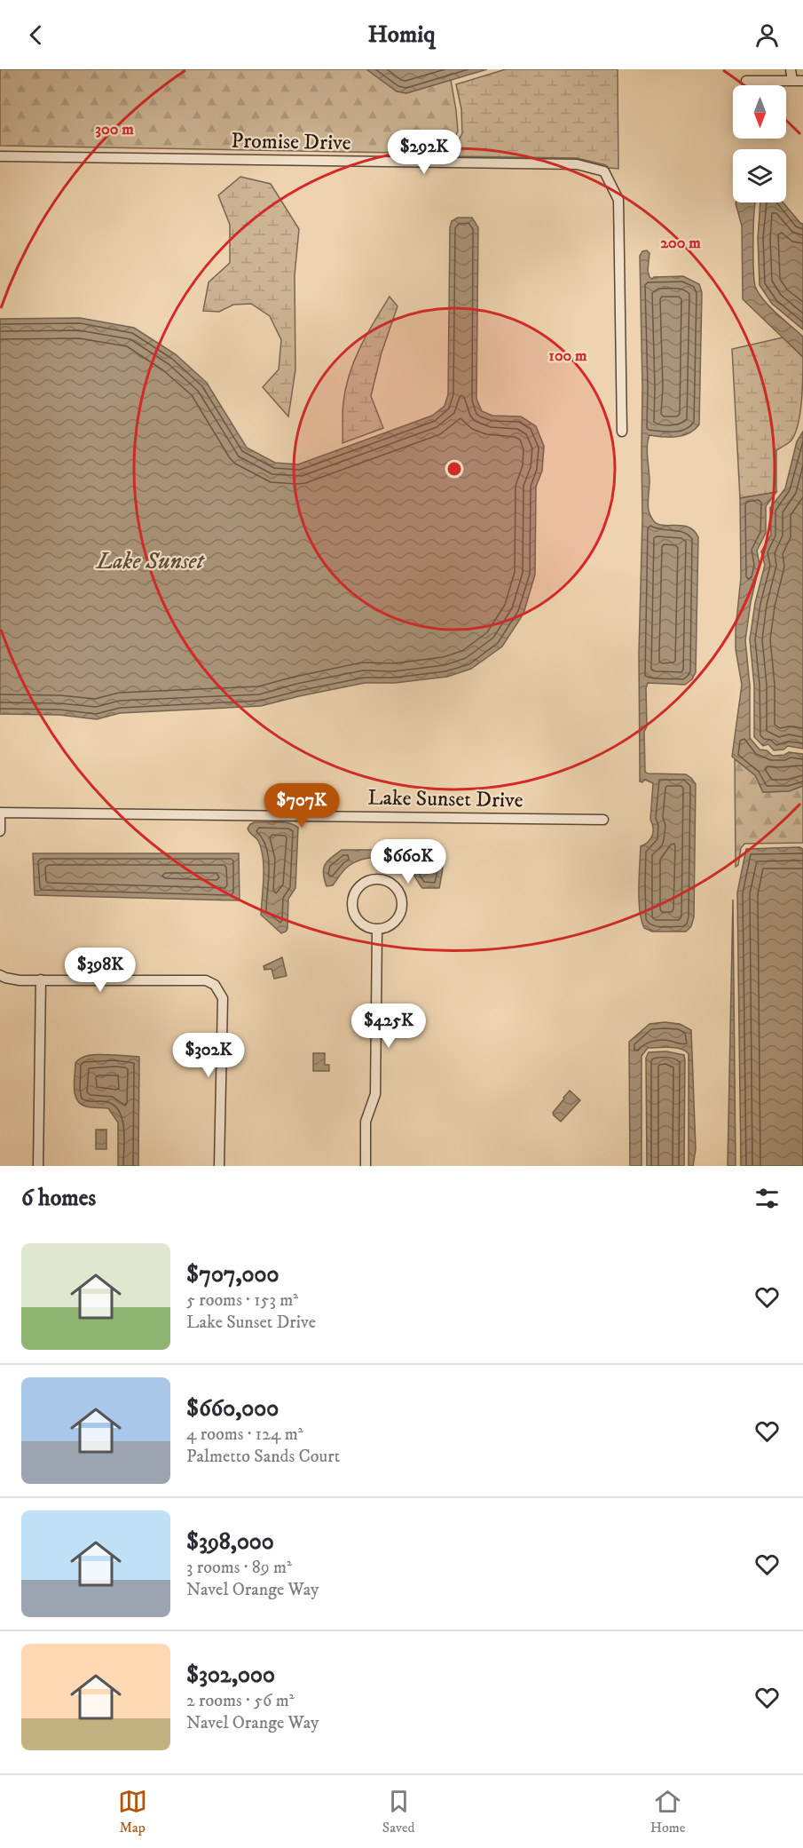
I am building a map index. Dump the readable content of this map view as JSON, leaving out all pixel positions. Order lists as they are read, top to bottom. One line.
{"streets":{"street":["Promise Drive","Lake Sunset Drive"]},"water":["Lake Sunset"],"north":"bottom","page":{"header":"Homiq","price":["$292K","$707K","$660K","$398K","$425K","$302K"],"heading":"6 homes","list":[{"name":"$707,000","note":"5 rooms · 153 m² · Lake Sunset Drive"},{"name":"$660,000","note":"4 rooms · 124 m² · Palmetto Sands Court"},{"name":"$398,000","note":"3 rooms · 89 m² · Navel Orange Way"},{"name":"$302,000","note":"2 rooms · 56 m² · Navel Orange Way"}],"tabs":["Map","Saved","Home"]},"rings":["300 m","200 m","100 m"]}
